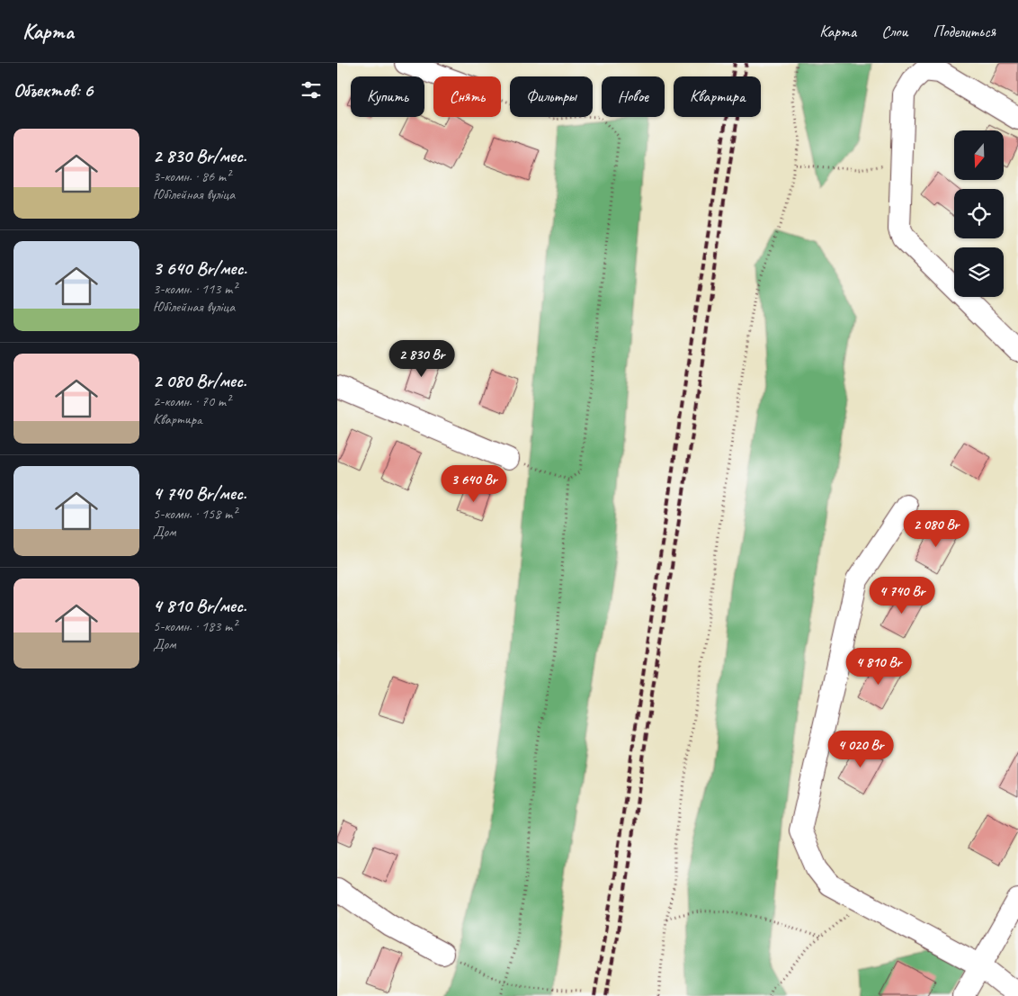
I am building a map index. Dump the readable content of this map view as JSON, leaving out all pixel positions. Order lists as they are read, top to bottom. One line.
{"north":"bottom","page":{"header":"Карта","nav":["Карта","Слои","Поделиться"],"heading":"Объектов: 6","chip":["Купить","Снять","Фильтры","Новое","Квартира"],"list":[{"name":"2 830 Br/мес.","note":"3-комн. · 86 m² · Юбілейная вуліца"},{"name":"3 640 Br/мес.","note":"3-комн. · 113 m² · Юбілейная вуліца"},{"name":"2 080 Br/мес.","note":"2-комн. · 70 m² · Квартира"},{"name":"4 740 Br/мес.","note":"5-комн. · 158 m² · Дом"},{"name":"4 810 Br/мес.","note":"5-комн. · 183 m² · Дом"}],"price":["2 830 Br","3 640 Br","2 080 Br","4 740 Br","4 810 Br","4 020 Br"]}}
